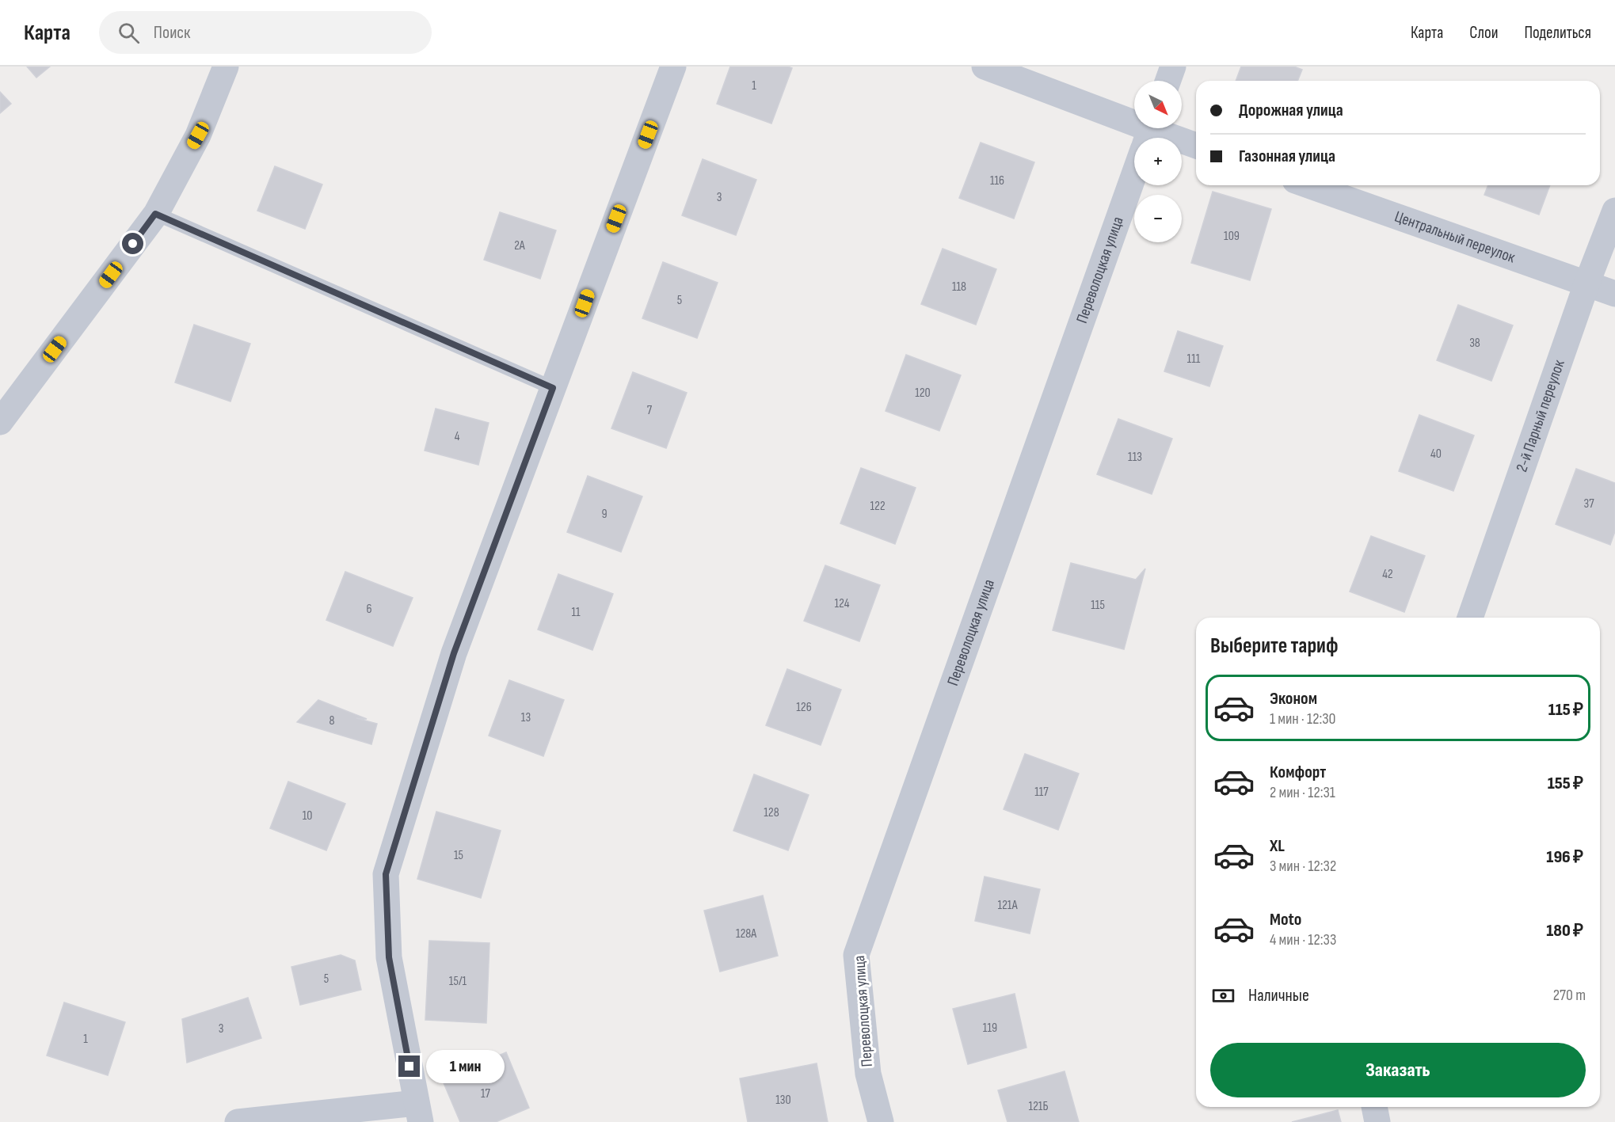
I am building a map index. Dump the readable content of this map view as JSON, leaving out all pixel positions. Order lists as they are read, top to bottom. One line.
{"streets":{"street":["Центральный переулок","Переволоцкая улица","2-й Парный переулок"]},"crossings":[["Центральный переулок","2-й Парный переулок"]],"house_numbers":["1","116","3","109","2А","118","5","38","111","120","7","4","40","113","37","122","9","42","124","115","6","11","126","13","8","117","128","10","15","121А","128А","5","15/1","119","3","1","17","130","121Б"],"north":"bottom right","page":{"header":"Карта","search":"Поиск","nav":["Карта","Слои","Поделиться"],"map_buttons":["+","−"],"banner":["Дорожная улица","Газонная улица"],"heading":"Выберите тариф","list":[{"name":"Эконом","note":"1 мин · 12:30","value":"115 ₽"},{"name":"Комфорт","note":"2 мин · 12:31","value":"155 ₽"},{"name":"XL","note":"3 мин · 12:32","value":"196 ₽"},{"name":"Moto","note":"4 мин · 12:33","value":"180 ₽"}],"pay":["Наличные","270 m"],"buttons":"Заказать","bubble":"1 мин"}}
